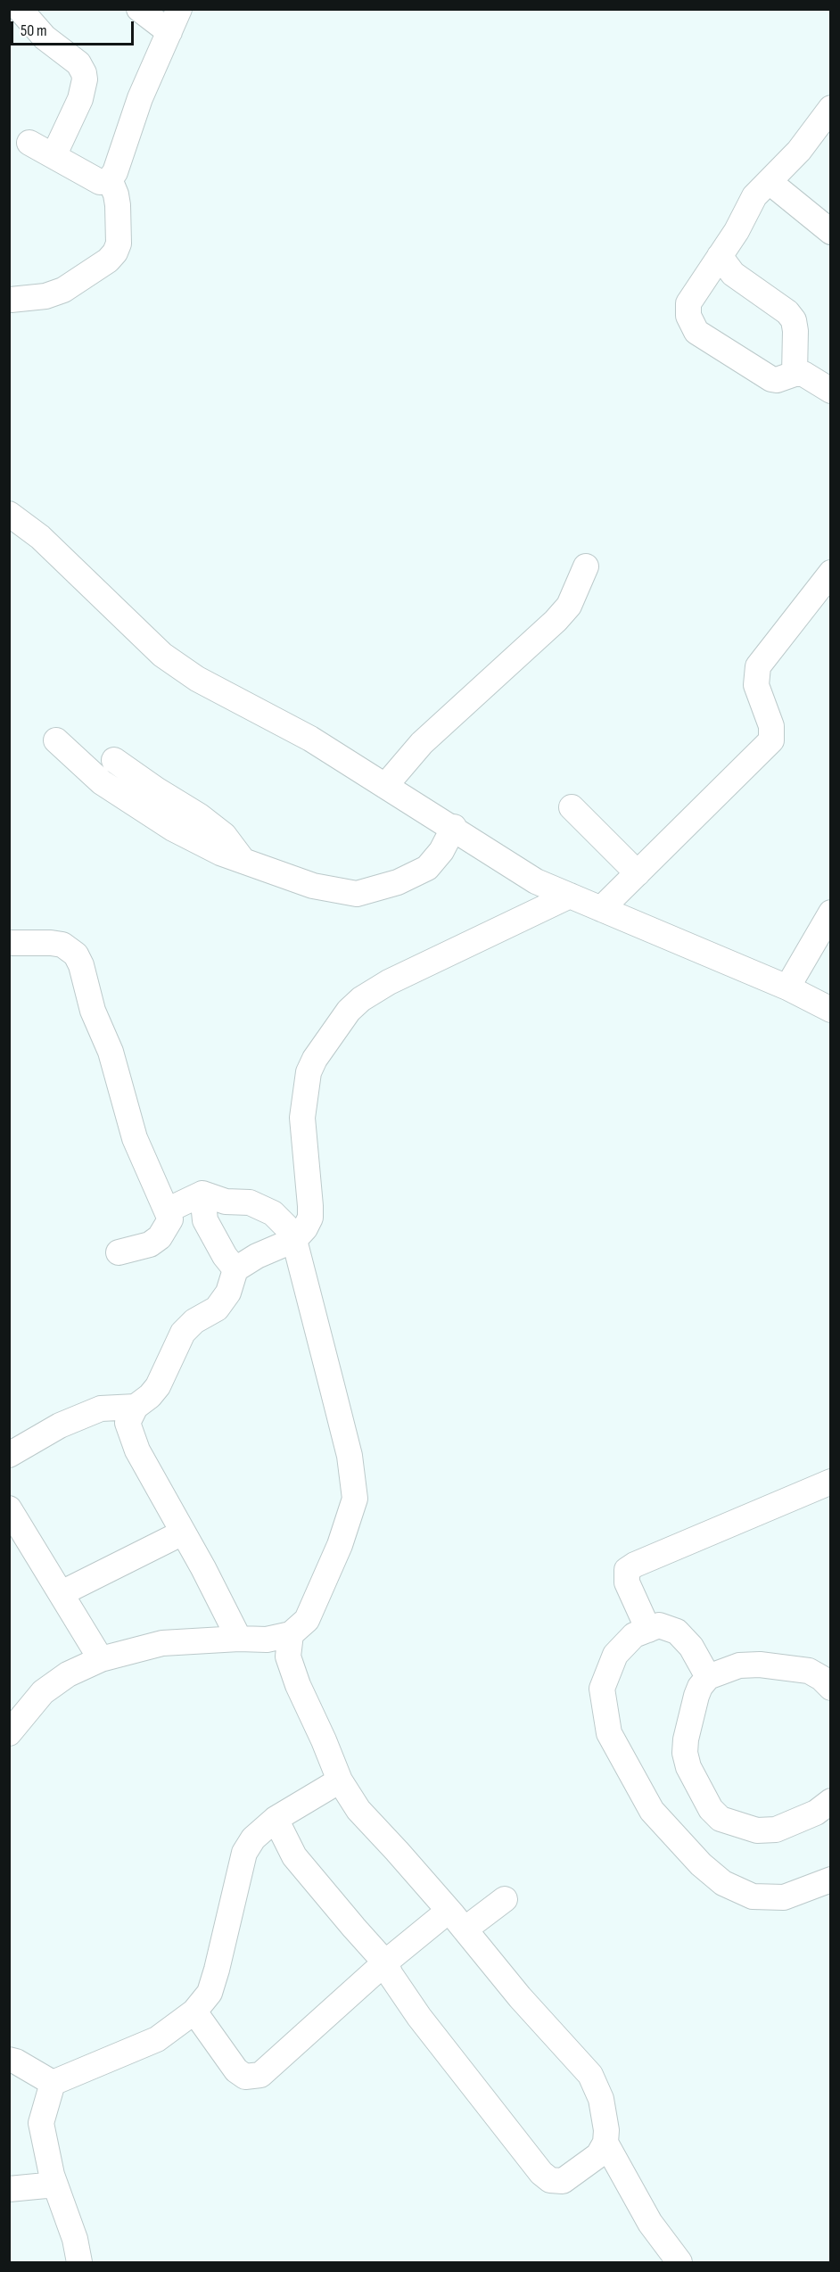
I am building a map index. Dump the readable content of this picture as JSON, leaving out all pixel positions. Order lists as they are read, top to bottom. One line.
{"scale_bar":"50 m"}
